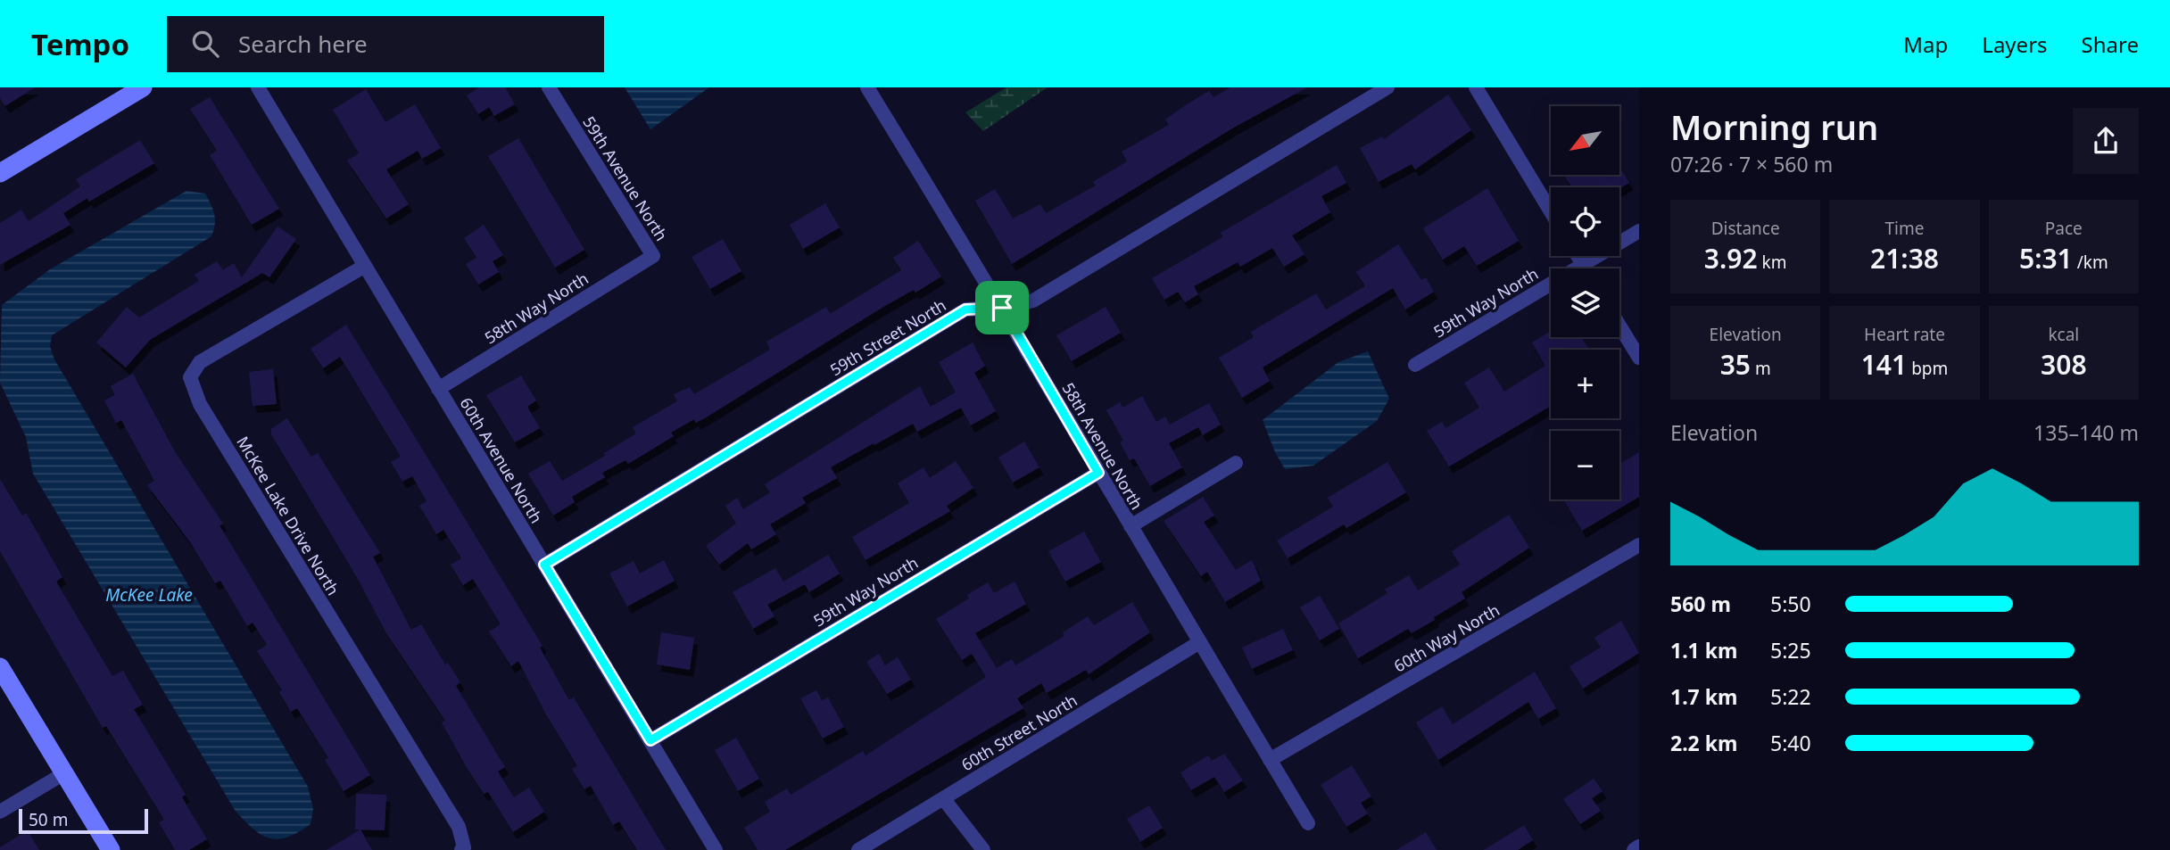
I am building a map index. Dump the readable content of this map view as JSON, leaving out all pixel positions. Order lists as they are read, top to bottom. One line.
{"streets":{"street":["59th Avenue North","59th Way North","58th Way North","59th Street North","58th Avenue North","60th Avenue North","McKee Lake Drive North","60th Way North","60th Street North"]},"crossings":[["59th Avenue North","58th Way North"],["59th Way North","58th Avenue North"],["59th Way North","60th Avenue North"],["58th Way North","60th Avenue North"],["59th Street North","58th Avenue North"],["59th Street North","60th Avenue North"],["58th Avenue North","60th Way North"],["58th Avenue North","60th Street North"],["60th Avenue North","McKee Lake Drive North"]],"water":["McKee Lake"],"scale_bar":"50 m","north":"bottom left","page":{"header":"Tempo","search":"Search here","nav":["Map","Layers","Share"],"heading":["Morning run","07:26 · 7 × 560 m"],"map_buttons":["+","−"],"stats":[["Distance","3.92 km"],["Time","21:38"],["Pace","5:31 /km"],["Elevation","35 m"],["Heart rate","141 bpm"],["kcal","308"]],"chart":["Elevation","135–140 m"],"list":[{"name":"560 m","note":"5:50"},{"name":"1.1 km","note":"5:25"},{"name":"1.7 km","note":"5:22"},{"name":"2.2 km","note":"5:40"}],"scale":"50 m"}}
